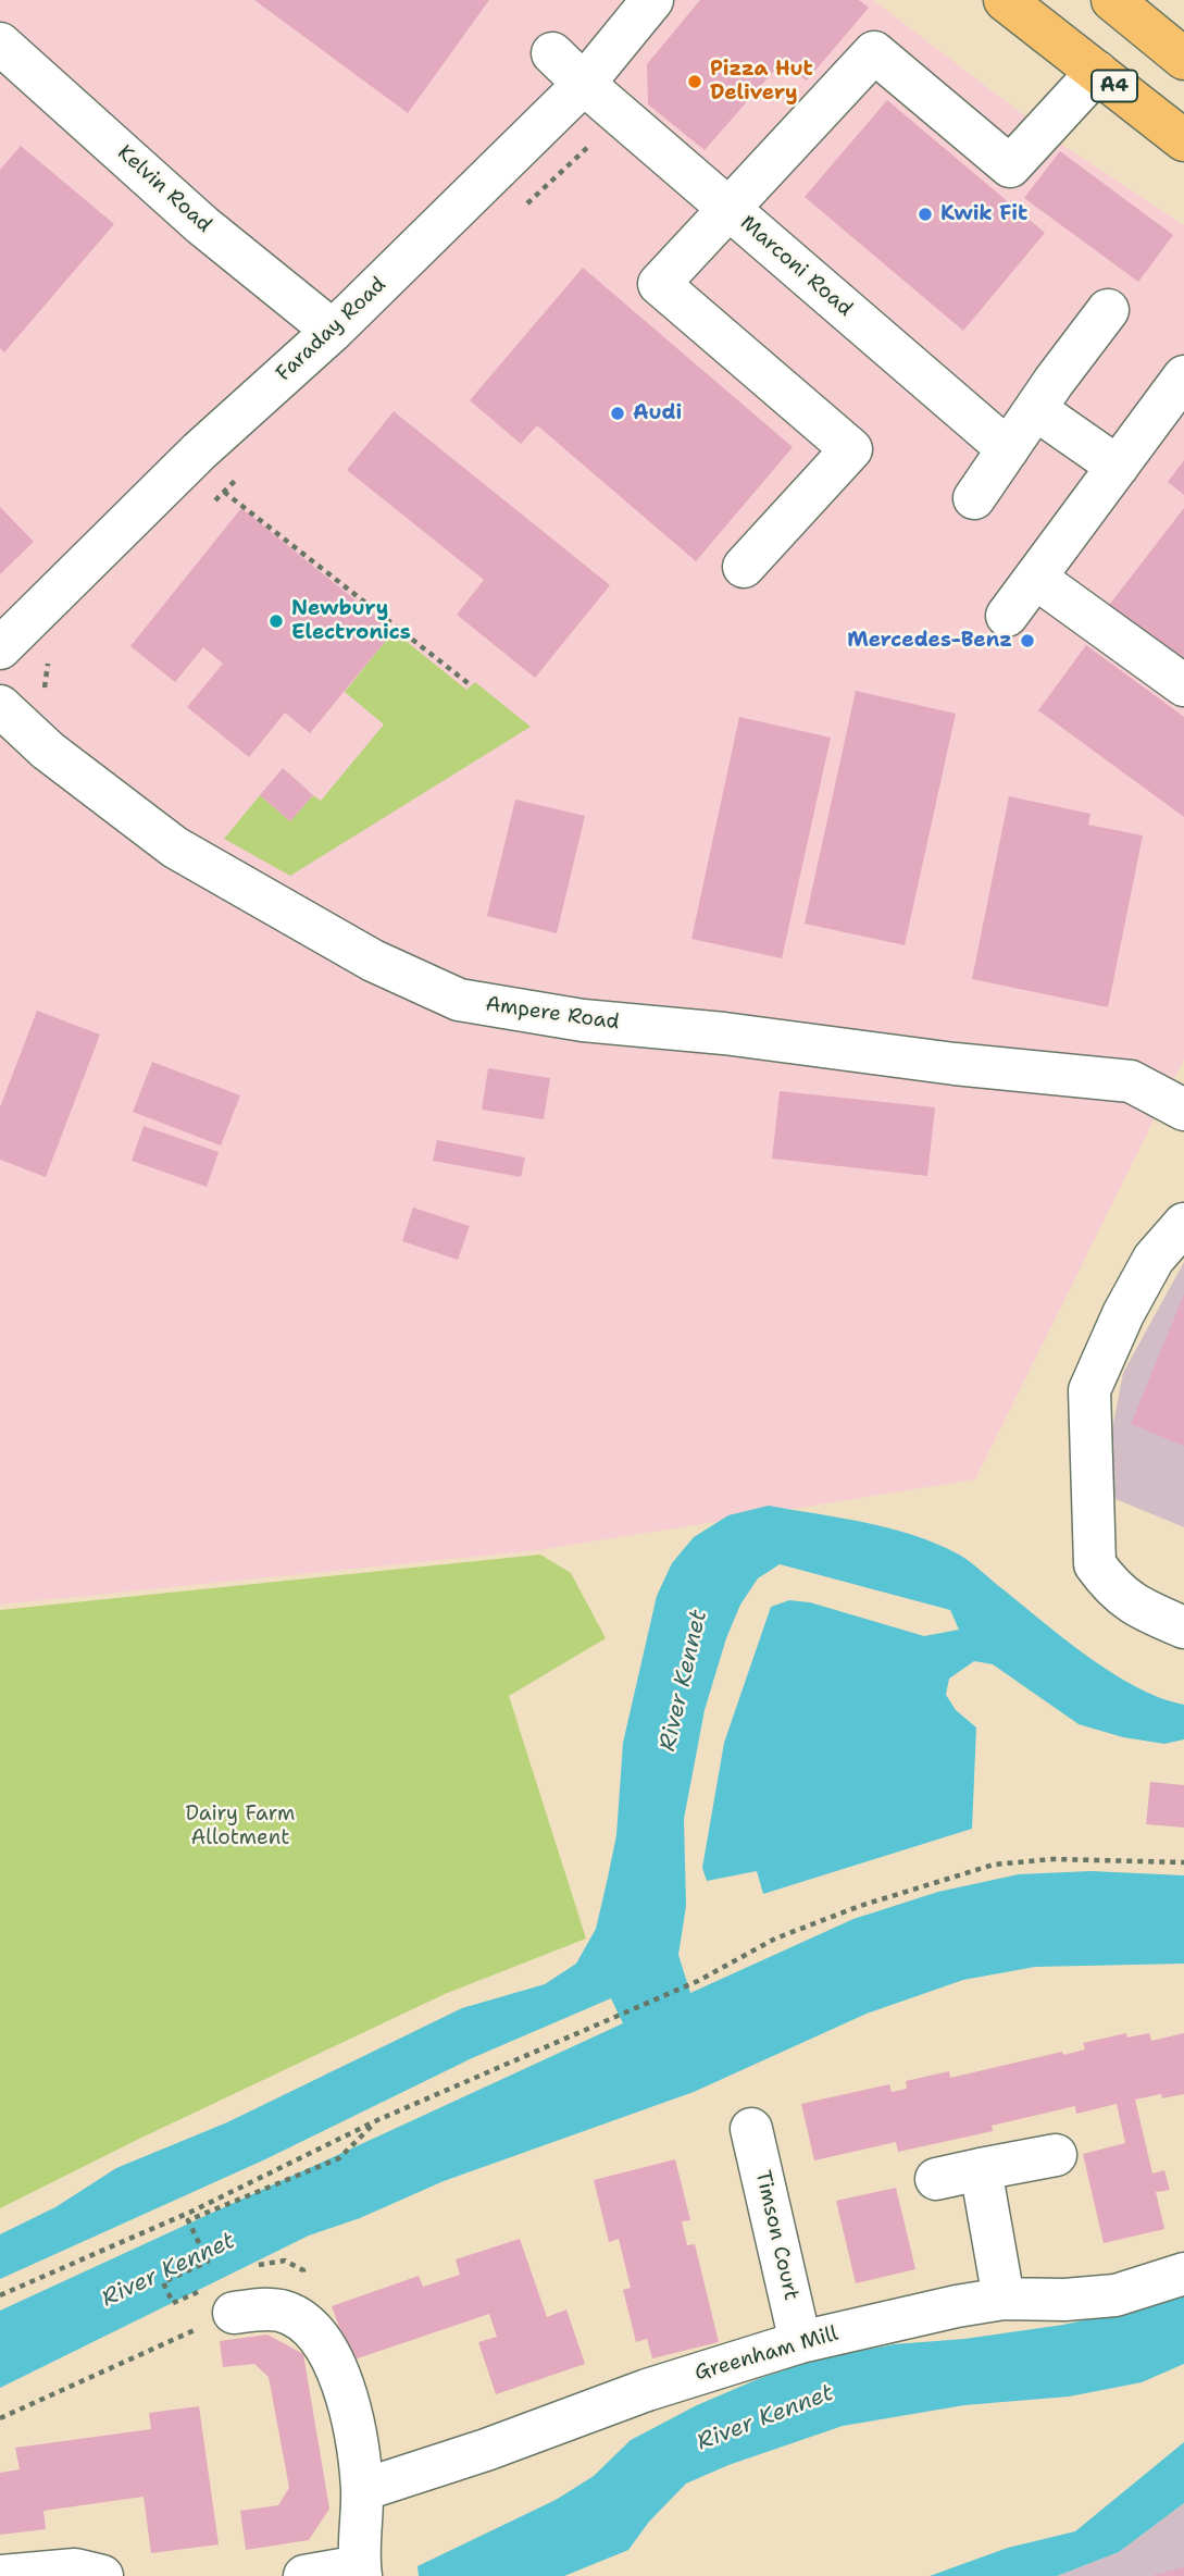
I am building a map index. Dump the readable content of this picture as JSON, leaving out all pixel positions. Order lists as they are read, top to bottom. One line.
{"streets":{"main road":["A4"],"street":["Kelvin Road","Marconi Road","Faraday Road","Ampere Road","Timson Court","Greenham Mill"]},"crossings":[["Kelvin Road","Faraday Road"],["Marconi Road","Faraday Road"],["Timson Court","Greenham Mill"]],"water":["River Kennet"],"parks":["Dairy Farm Allotment"],"places":["Pizza Hut Delivery","Kwik Fit","Audi","Newbury Electronics","Mercedes-Benz"]}
